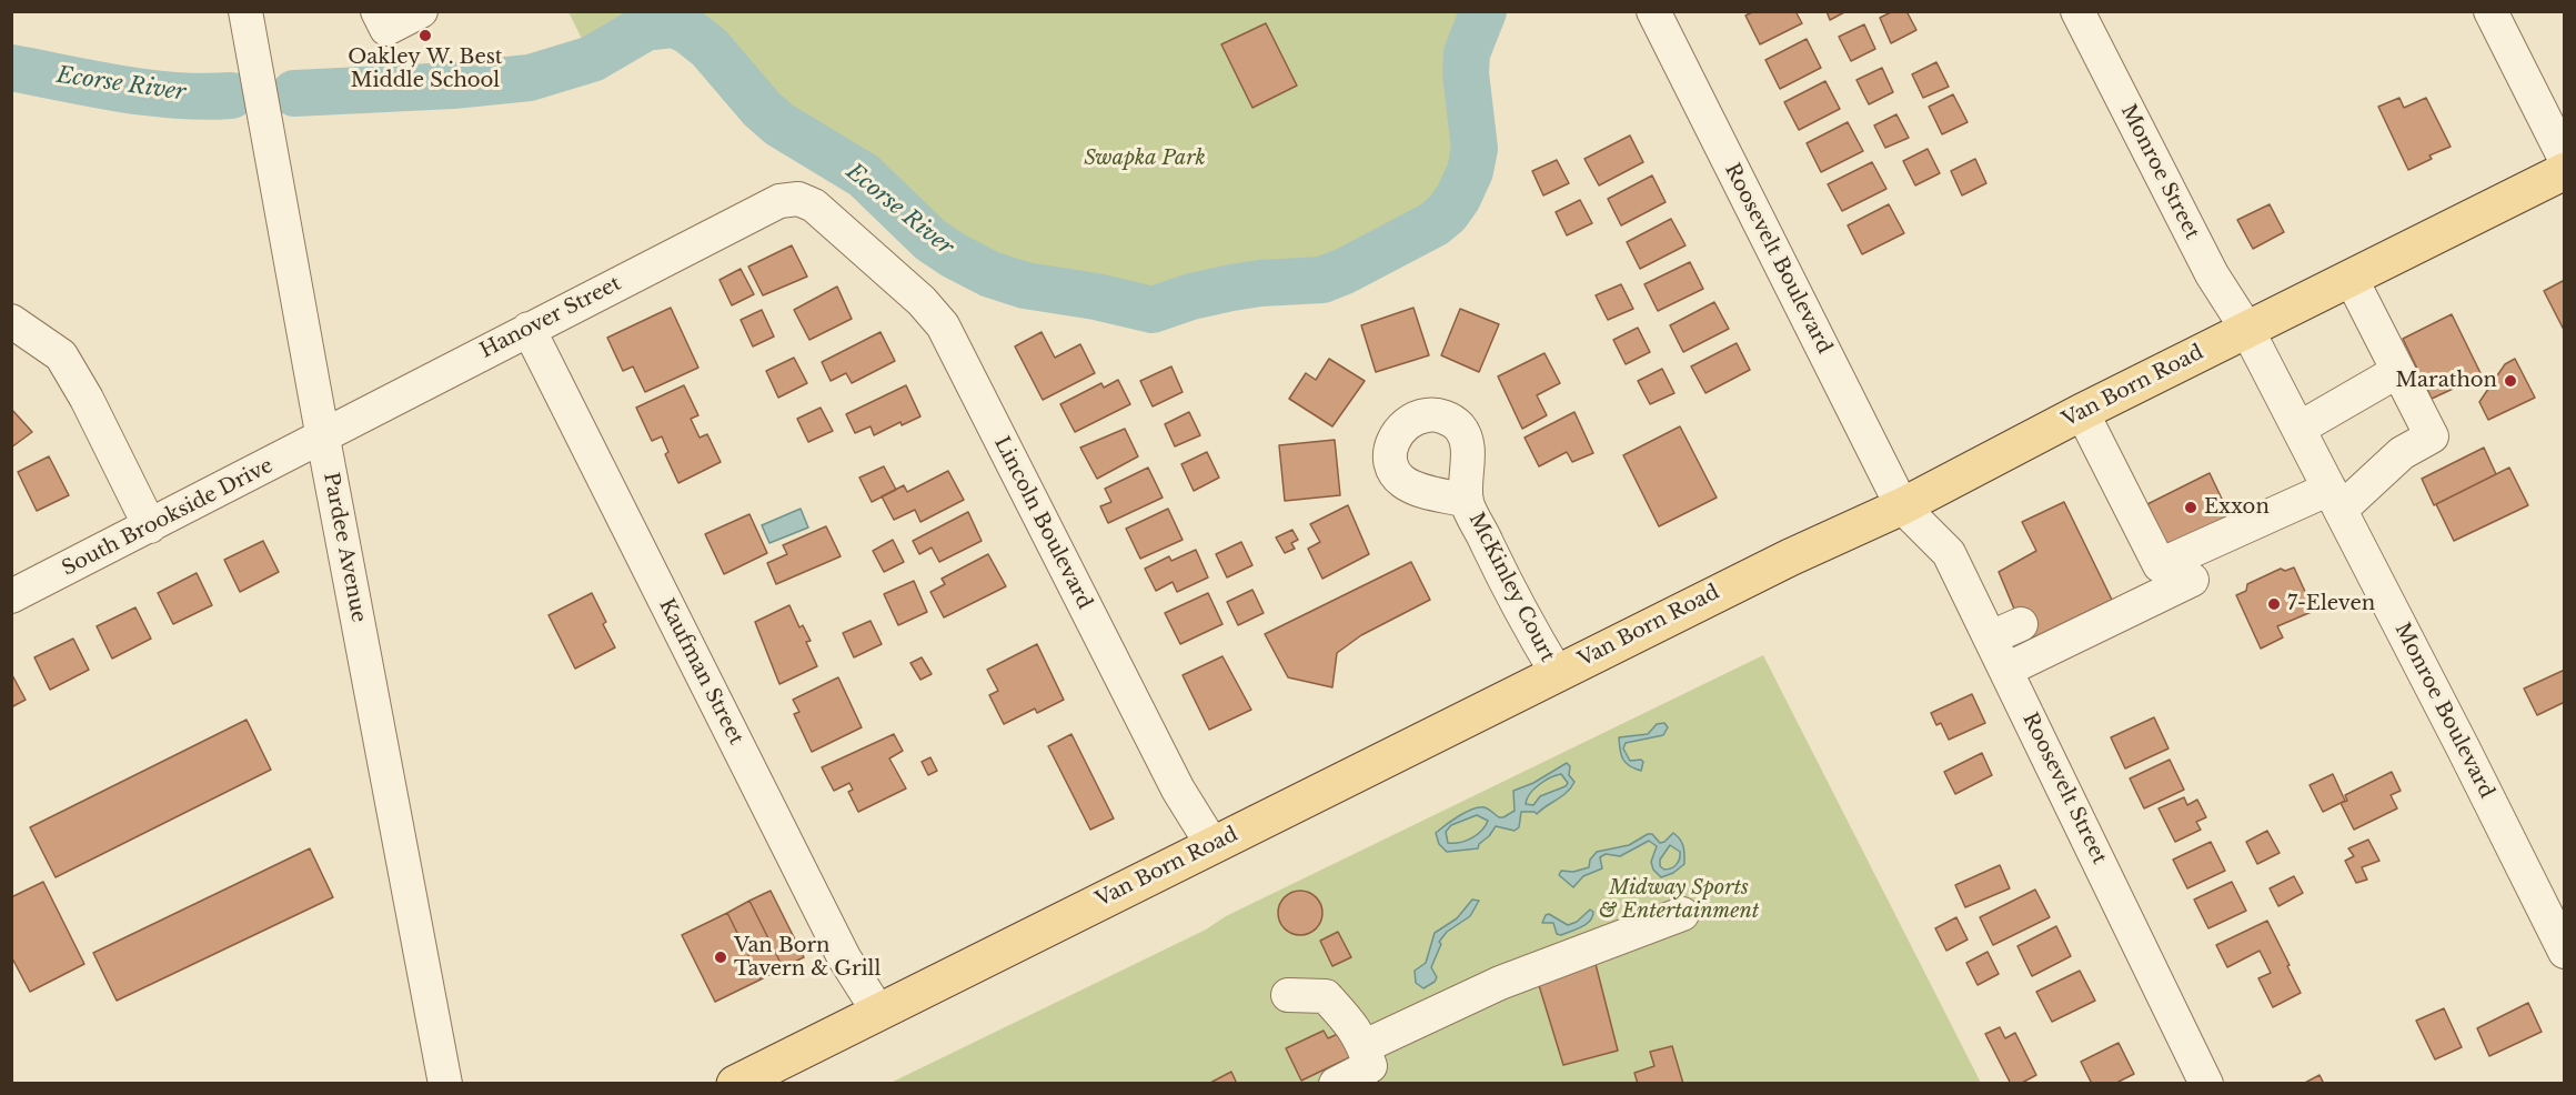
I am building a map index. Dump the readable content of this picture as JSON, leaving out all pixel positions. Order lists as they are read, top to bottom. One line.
{"streets":{"main road":["Van Born Road"],"street":["Monroe Street","Roosevelt Boulevard","Hanover Street","South Brookside Drive","Lincoln Boulevard","Pardee Avenue","McKinley Court","Kaufman Street","Monroe Boulevard","Roosevelt Street"]},"crossings":[["Monroe Street","Van Born Road"],["Monroe Street","Monroe Boulevard"],["Roosevelt Boulevard","Van Born Road"],["Roosevelt Boulevard","Roosevelt Street"],["Hanover Street","South Brookside Drive"],["Hanover Street","Lincoln Boulevard"],["Hanover Street","Pardee Avenue"],["Hanover Street","Kaufman Street"],["Van Born Road","Lincoln Boulevard"],["Van Born Road","McKinley Court"],["Van Born Road","Kaufman Street"],["Van Born Road","Monroe Boulevard"],["Van Born Road","Roosevelt Street"],["South Brookside Drive","Pardee Avenue"]],"water":["Ecorse River"],"parks":["Swapka Park","Midway Sports & Entertainment"],"places":["Oakley W. Best Middle School","Marathon","Exxon","7-Eleven","Van Born Tavern & Grill"]}
